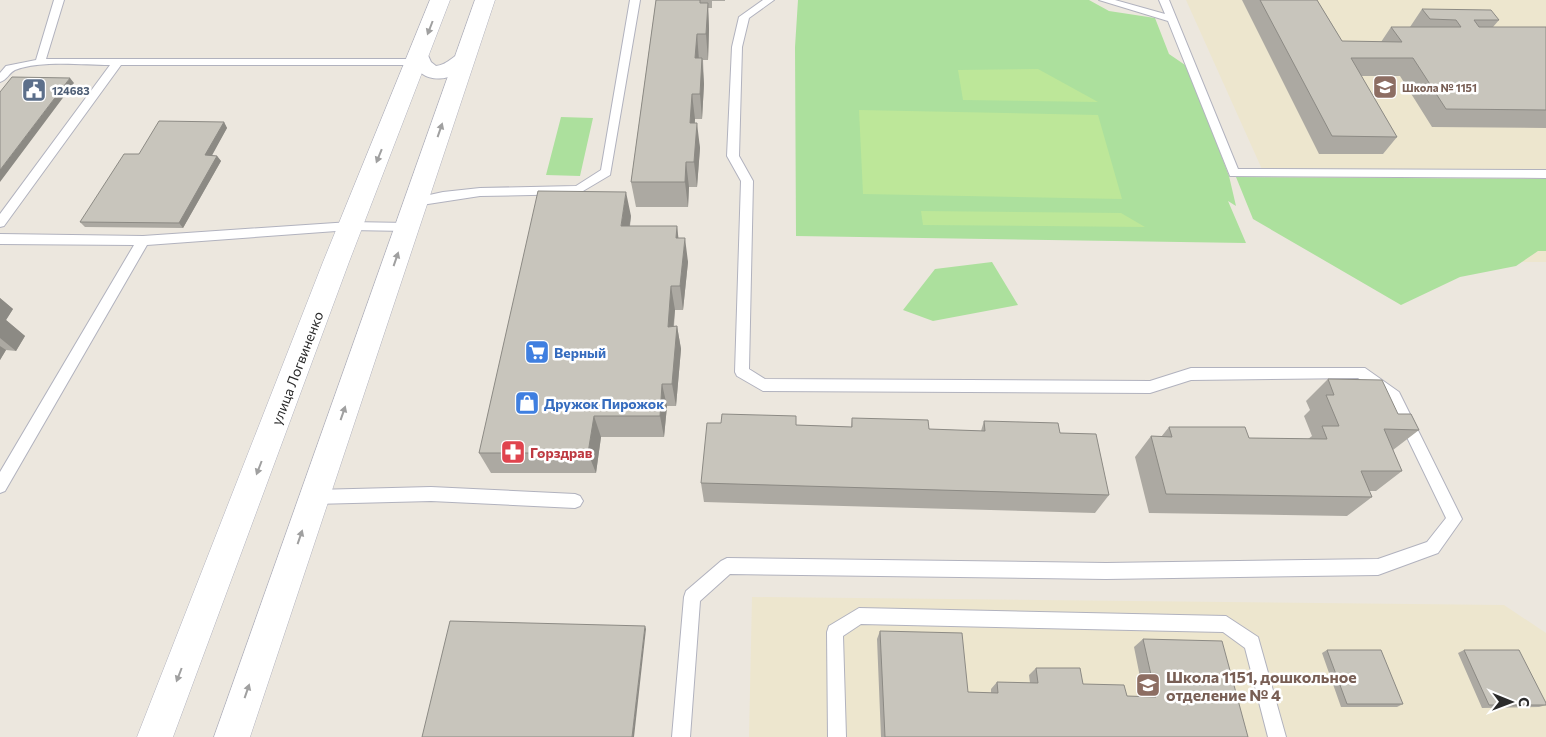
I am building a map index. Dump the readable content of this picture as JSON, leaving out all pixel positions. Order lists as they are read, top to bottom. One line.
{"streets":{"main road":["улица Логвиненко"]},"places":{"school or university":["Школа № 1151","Школа 1151, дошкольное отделение № 4"],"public building":["124683"],"supermarket":["Верный"],"shop":["Дружок Пирожок"],"pharmacy":["Горздрав"]},"north":"right"}
